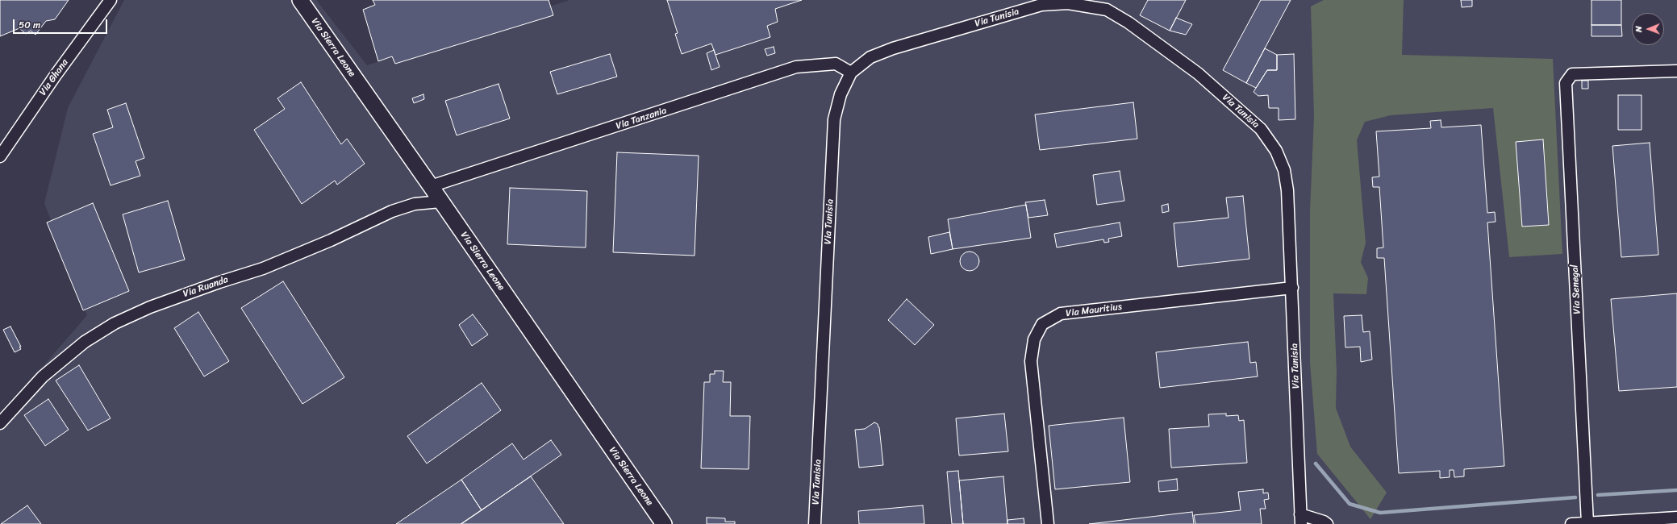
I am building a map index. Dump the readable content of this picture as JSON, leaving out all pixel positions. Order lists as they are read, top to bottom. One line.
{"streets":{"street":["Via Tunisia","Via Sierra Leone","Via Ghana","Via Tanzania","Via Ruanda","Via Senegal","Via Mauritius"]},"crossings":[["Via Tunisia","Via Tanzania"],["Via Tunisia","Via Mauritius"],["Via Sierra Leone","Via Tanzania"],["Via Sierra Leone","Via Ruanda"]],"scale_bar":"50 m","north":"left"}
